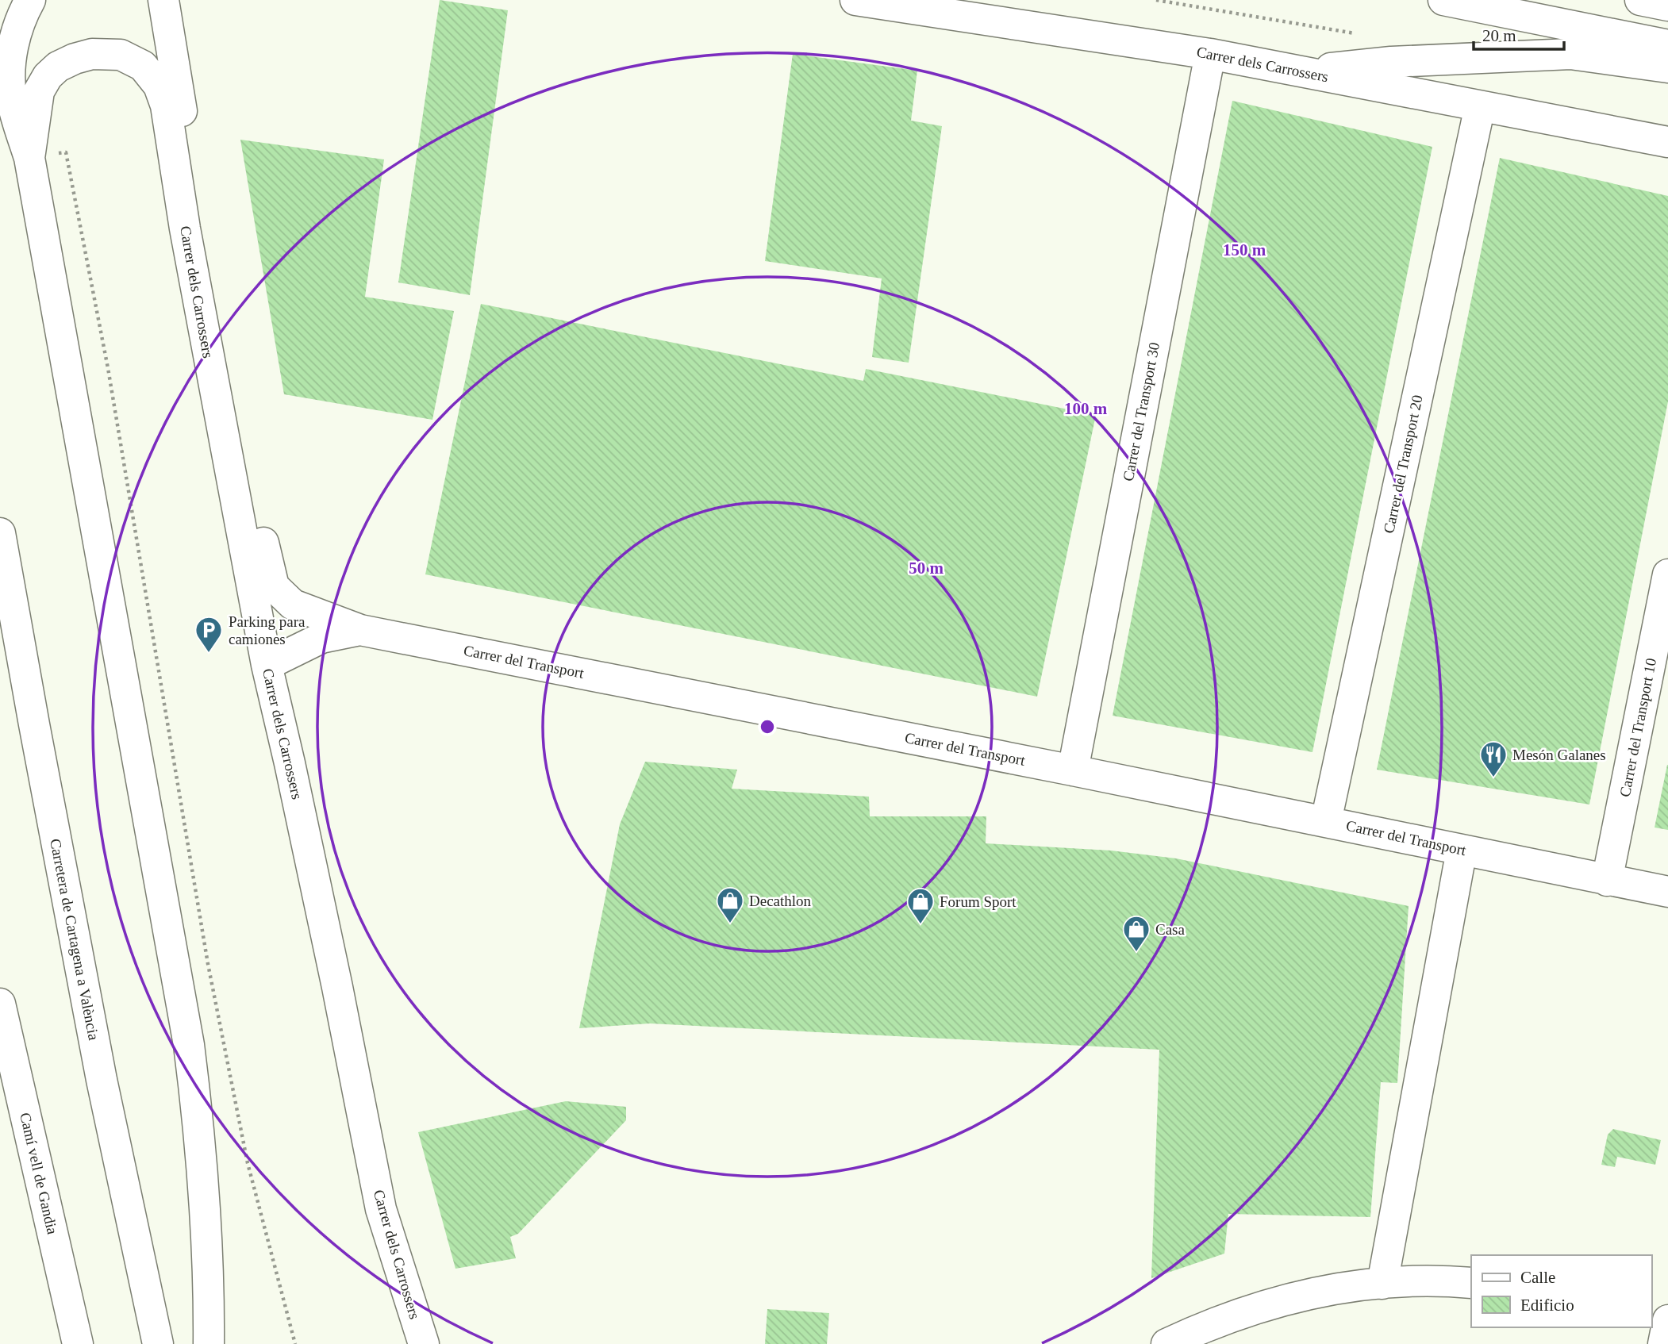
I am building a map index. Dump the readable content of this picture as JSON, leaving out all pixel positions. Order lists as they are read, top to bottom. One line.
{"streets":{"main road":["Carrer dels Carrossers","Carrer del Transport 30","Carrer del Transport 20","Carrer del Transport","Carrer del Transport 10","Carretera de Cartagena a València","Camí vell de Gandia"]},"crossings":[["Carrer dels Carrossers","Carrer del Transport 30"],["Carrer dels Carrossers","Carrer del Transport 20"],["Carrer dels Carrossers","Carrer del Transport"],["Carrer del Transport 30","Carrer del Transport"],["Carrer del Transport 20","Carrer del Transport"],["Carrer del Transport","Carrer del Transport 10"]],"places":{"parking":["Parking para camiones"],"restaurant":["Mesón Galanes"],"shop":["Decathlon","Forum Sport","Casa"]},"legend":["Calle","Edificio"],"scale_bar":"20 m","rings":["150 m","100 m","50 m"]}
